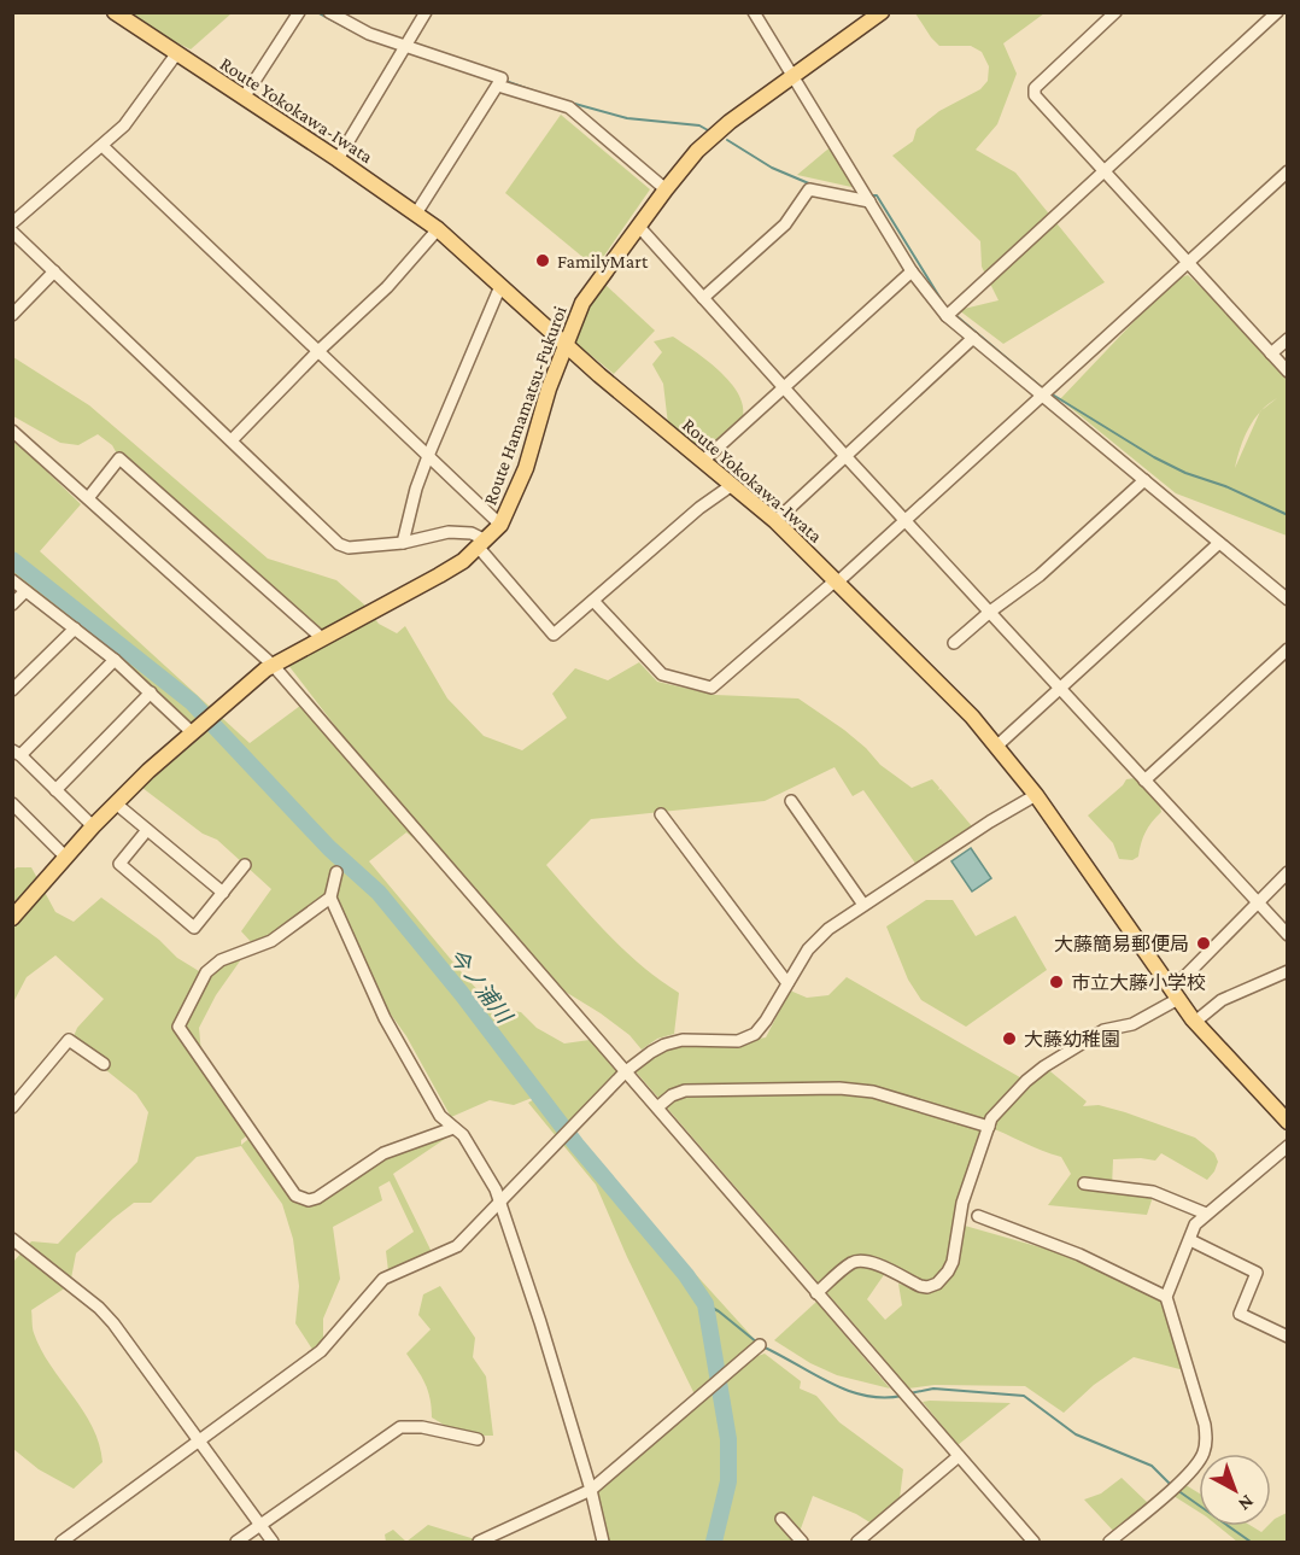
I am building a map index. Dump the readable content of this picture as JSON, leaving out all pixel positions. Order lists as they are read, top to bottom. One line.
{"streets":{"main road":["Route Yokokawa-Iwata","Route Hamamatsu-Fukuroi"]},"crossings":[["Route Yokokawa-Iwata","Route Hamamatsu-Fukuroi"]],"water":["今ノ浦川"],"places":["FamilyMart","大藤簡易郵便局","市立大藤小学校","大藤幼稚園"],"north":"bottom right"}
